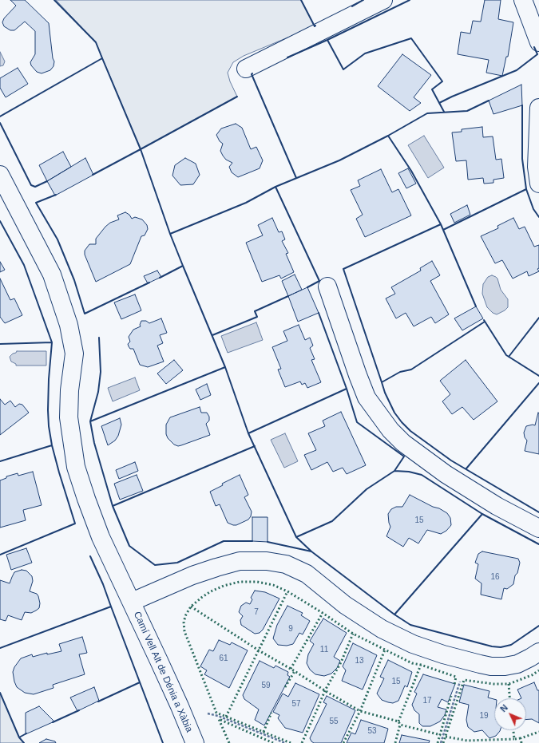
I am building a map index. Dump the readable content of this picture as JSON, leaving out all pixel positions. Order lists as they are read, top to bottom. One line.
{"streets":{"street":["Camí Vell Alt de Dénia a Xàbia"]},"house_numbers":["15","16","7","9","11","61","13","15","59","17","57","19","55","53"],"north":"top left"}
